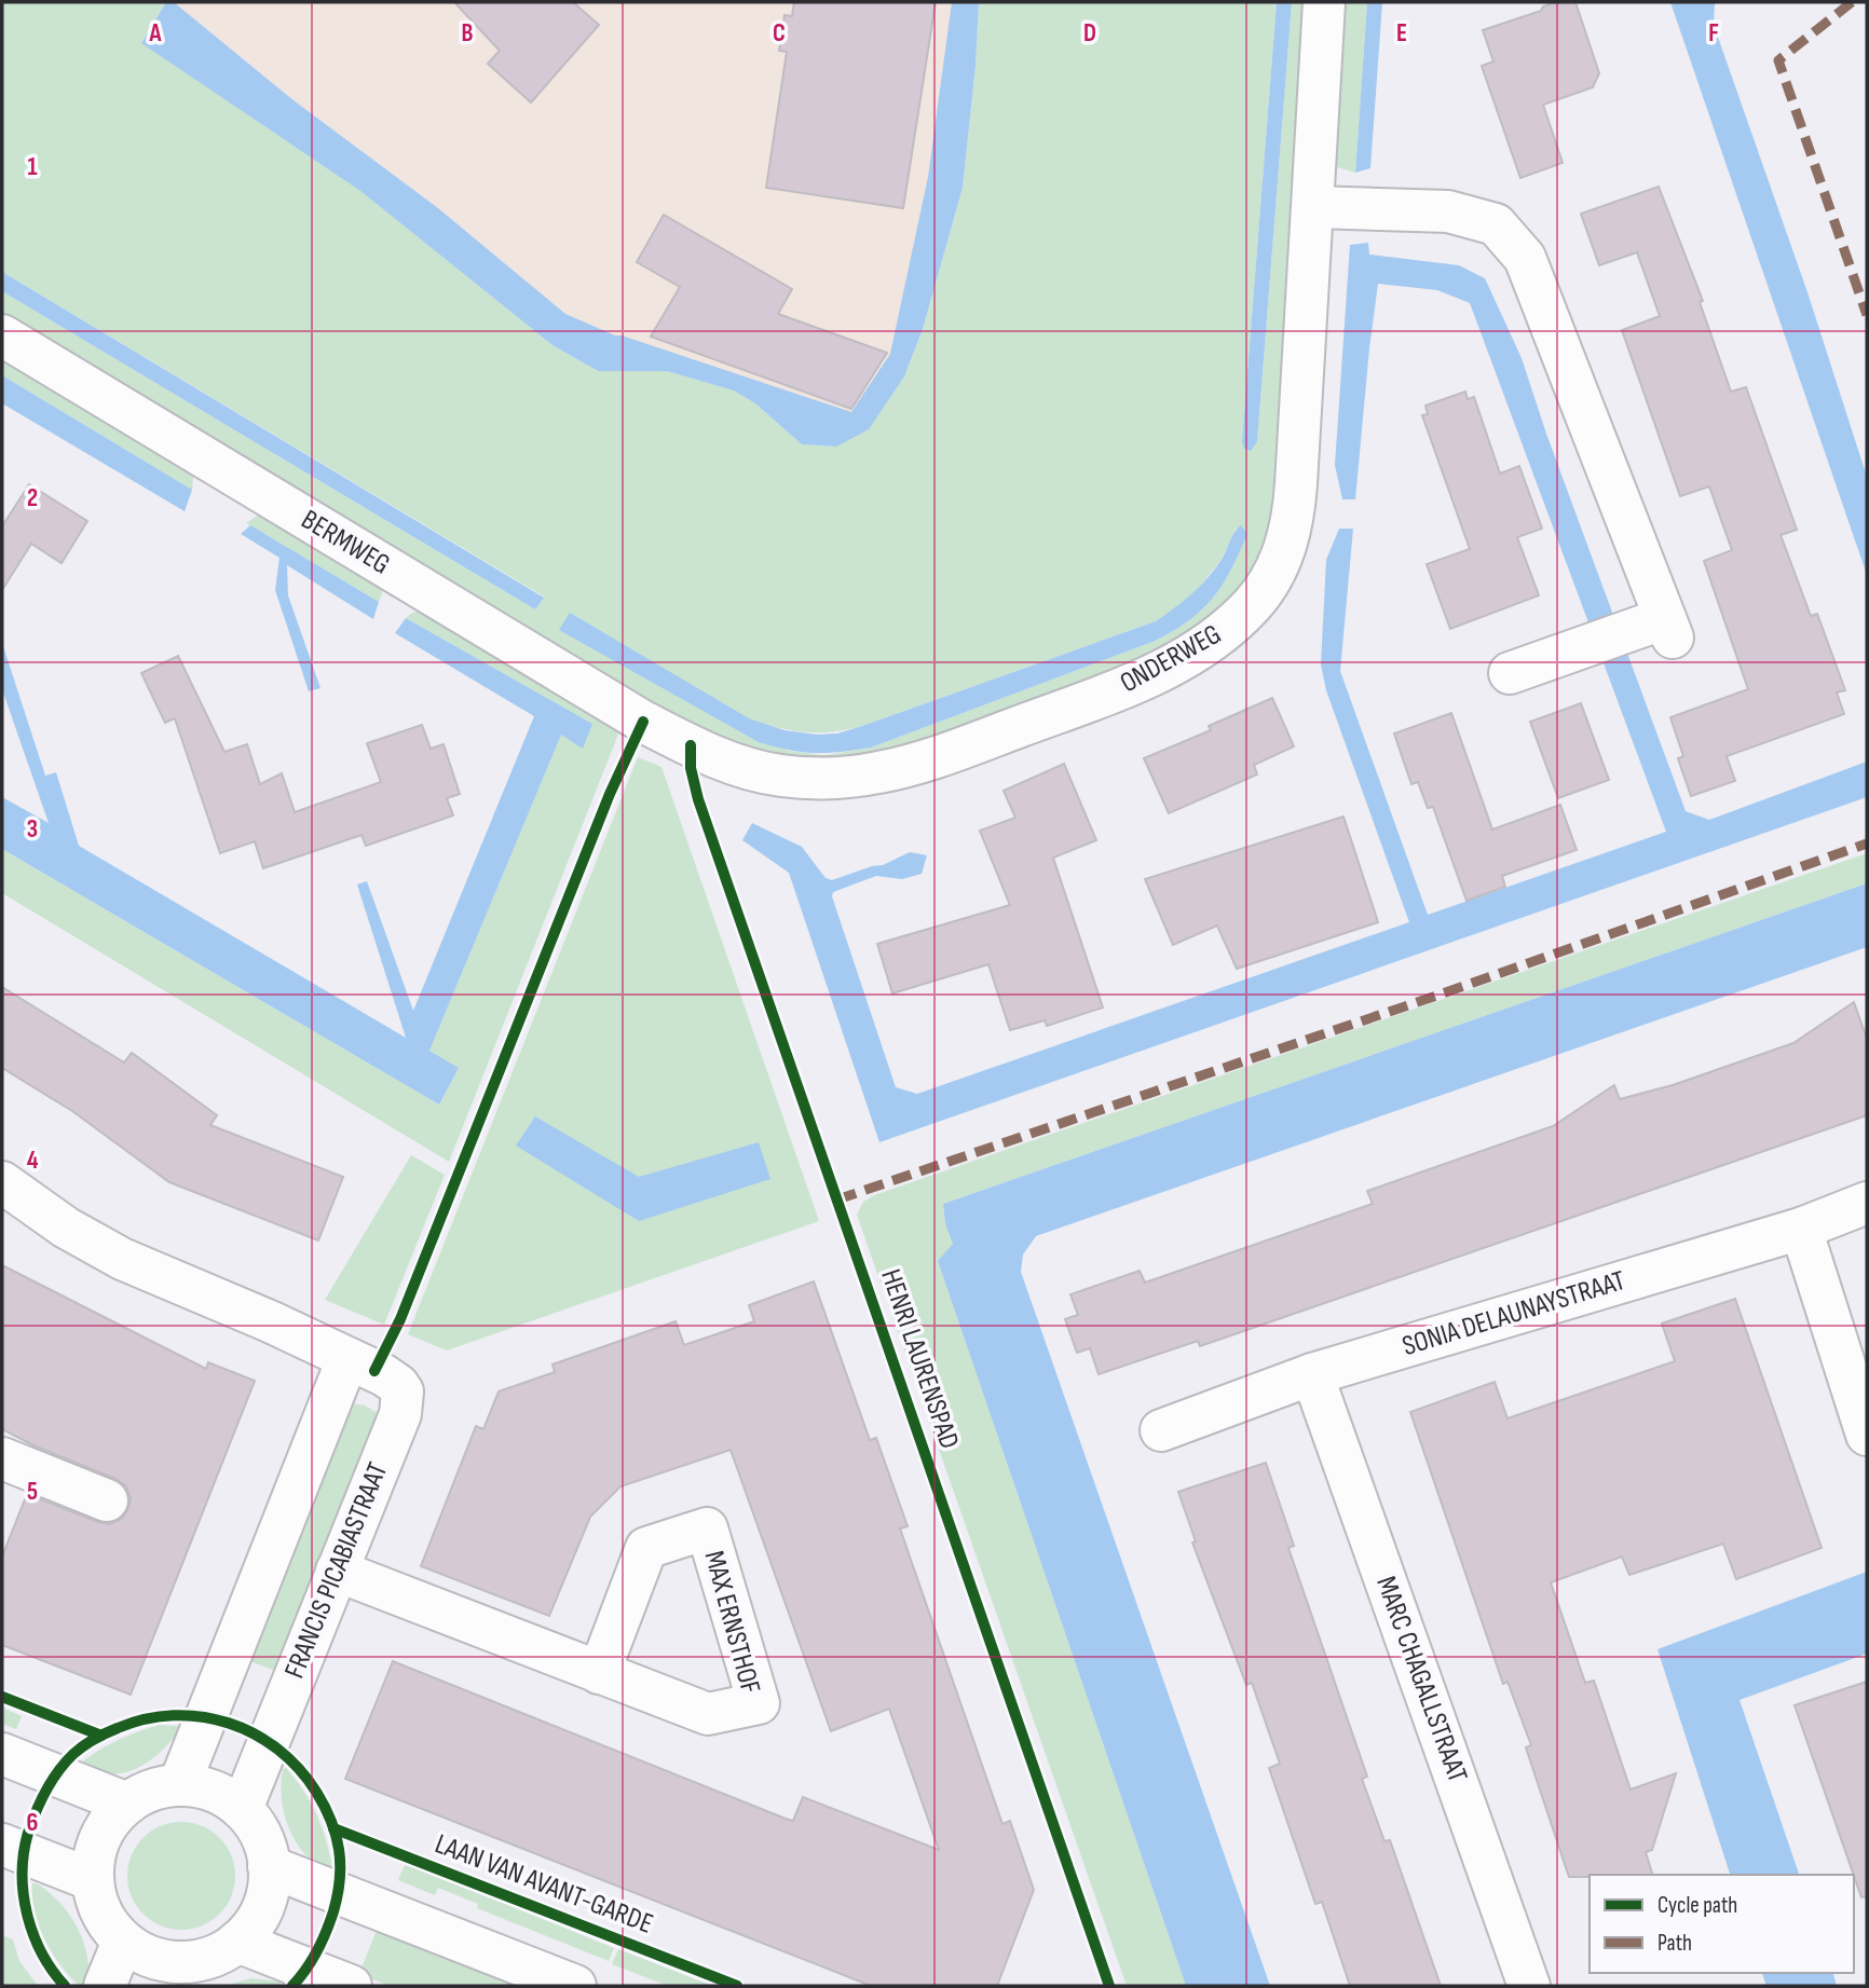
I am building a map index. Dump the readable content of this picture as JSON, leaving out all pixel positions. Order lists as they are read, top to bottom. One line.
{"streets":{"street":["BERMWEG","ONDERWEG","SONIA DELAUNAYSTRAAT","FRANCIS PICABIASTRAAT","MAX ERNSTHOF","MARC CHAGALLSTRAAT"],"cycle path":["HENRI LAURENSPAD","LAAN VAN AVANT-GARDE"]},"crossings":[["BERMWEG","ONDERWEG"],["SONIA DELAUNAYSTRAAT","MARC CHAGALLSTRAAT"],["FRANCIS PICABIASTRAAT","MAX ERNSTHOF"]],"legend":["Cycle path","Path"],"grid":{"columns":["A","B","C","D","E","F"],"rows":["1","2","3","4","5","6"]}}
